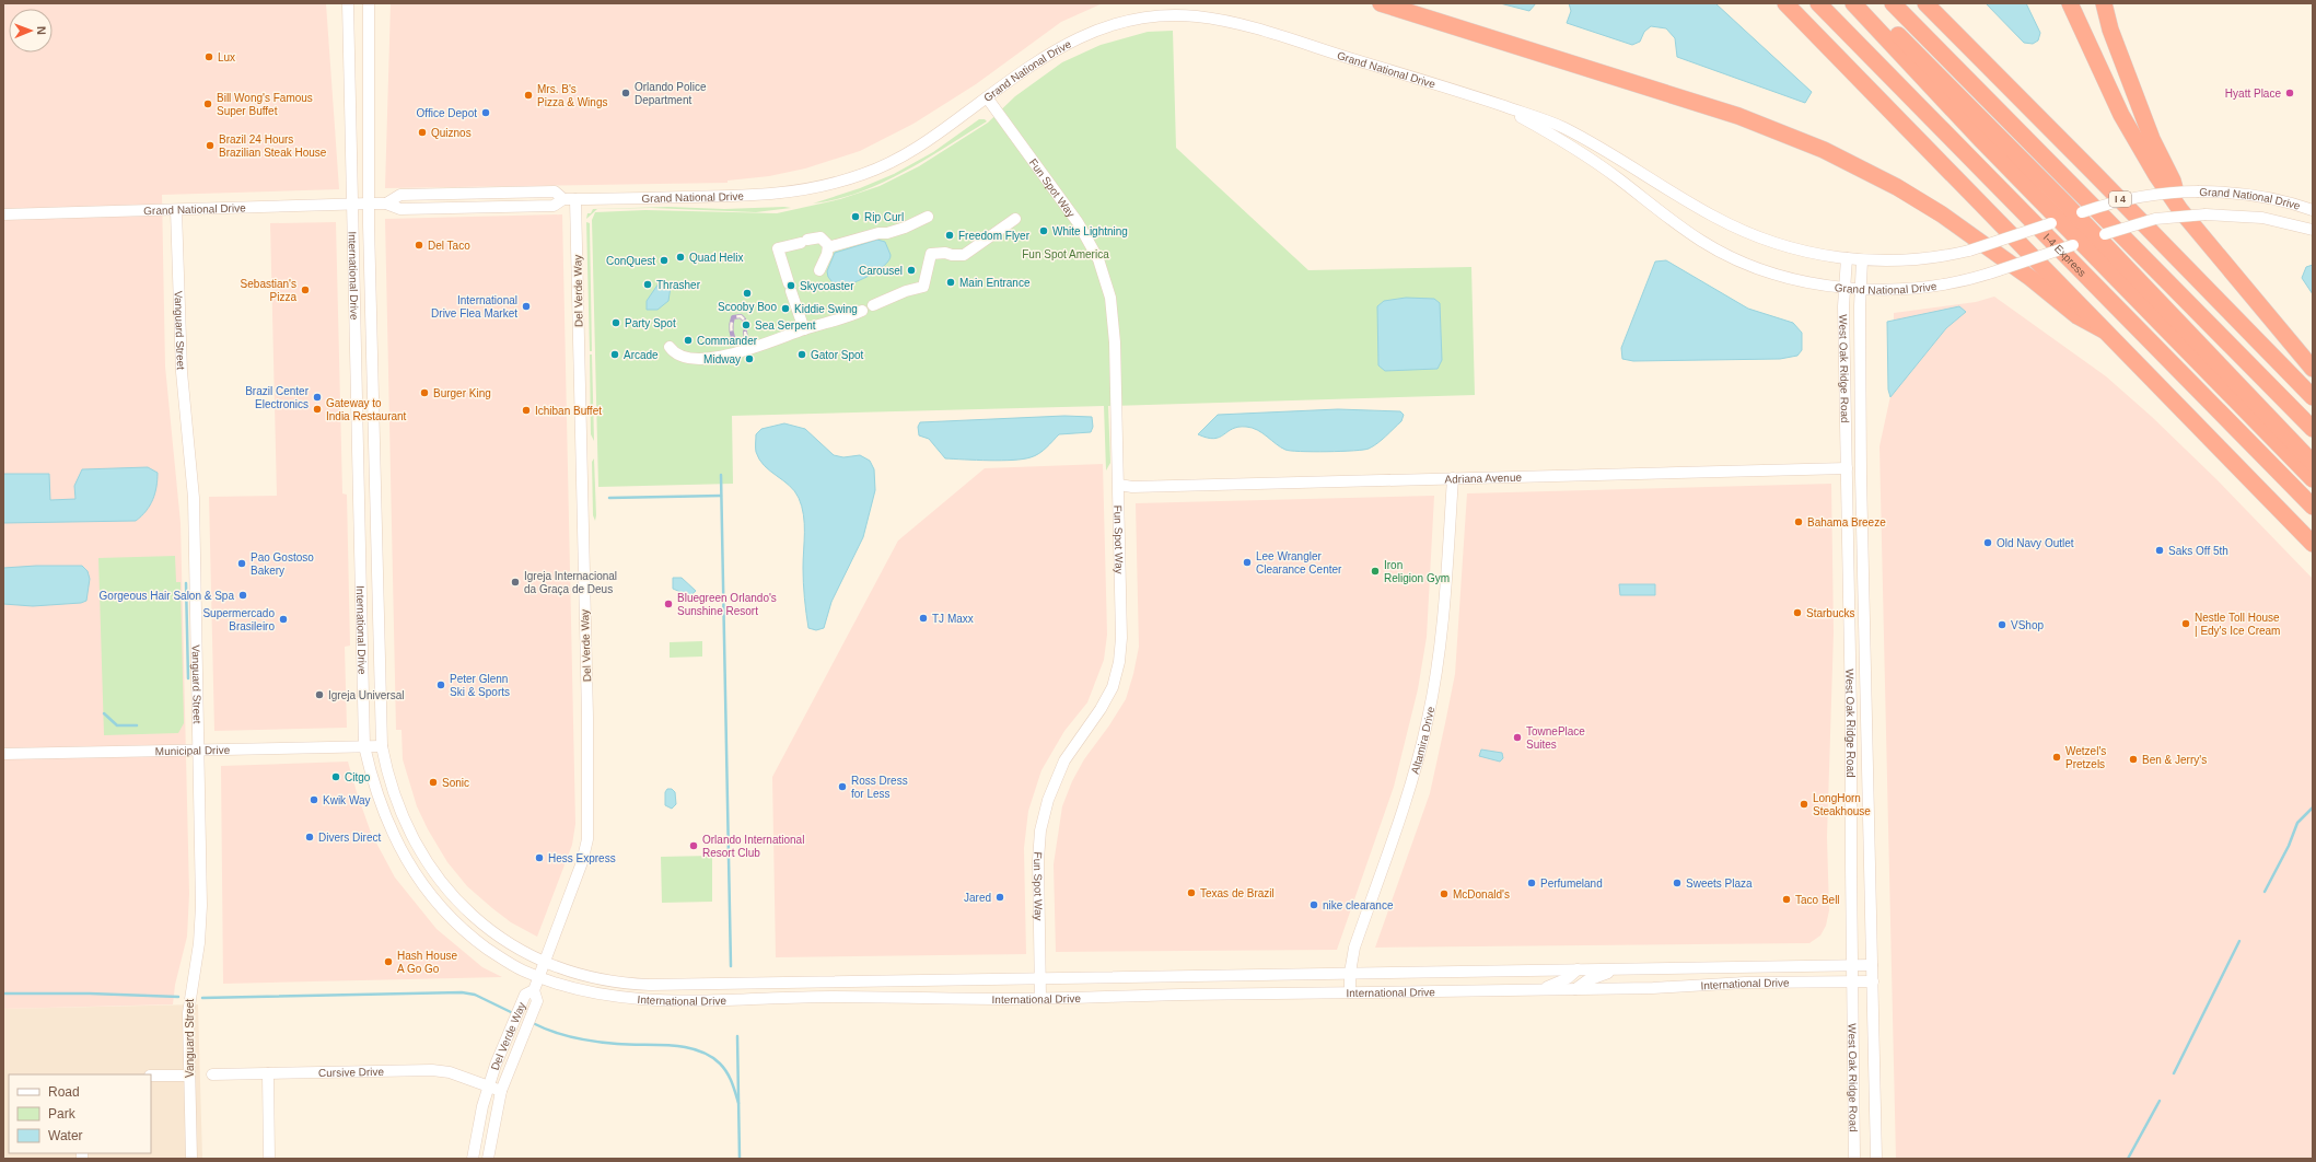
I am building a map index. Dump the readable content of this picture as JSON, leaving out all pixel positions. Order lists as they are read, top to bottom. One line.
{"streets":{"highway":["I 4","I-4 Express"],"street":["Grand National Drive","Fun Spot Way","International Drive","Del Verde Way","Vanguard Street","West Oak Ridge Road","Adriana Avenue","Altamira Drive","Municipal Drive","Cursive Drive"]},"crossings":[["Grand National Drive","Fun Spot Way"],["Grand National Drive","International Drive"],["Grand National Drive","Del Verde Way"],["Grand National Drive","Vanguard Street"],["Grand National Drive","West Oak Ridge Road"],["Fun Spot Way","International Drive"],["Fun Spot Way","Adriana Avenue"],["International Drive","Del Verde Way"],["International Drive","West Oak Ridge Road"],["International Drive","Altamira Drive"],["International Drive","Municipal Drive"],["Del Verde Way","Cursive Drive"],["Vanguard Street","Municipal Drive"],["West Oak Ridge Road","Adriana Avenue"],["Adriana Avenue","Altamira Drive"]],"parks":["Fun Spot America"],"places":["Lux","Orlando Police Department","Hyatt Place","Mrs. B's Pizza & Wings","Bill Wong's Famous Super Buffet","Office Depot","Quiznos","Brazil 24 Hours Brazilian Steak House","Rip Curl","White Lightning","Freedom Flyer","Del Taco","Quad Helix","ConQuest","Carousel","Main Entrance","Thrasher","Skycoaster","Sebastian's Pizza","Scooby Boo","International Drive Flea Market","Kiddie Swing","Party Spot","Sea Serpent","Commander","Arcade","Gator Spot","Midway","Burger King","Brazil Center Electronics","Gateway to India Restaurant","Ichiban Buffet","Bahama Breeze","Old Navy Outlet","Saks Off 5th","Lee Wrangler Clearance Center","Pao Gostoso Bakery","Iron Religion Gym","Igreja Internacional da Graça de Deus","Gorgeous Hair Salon & Spa","Bluegreen Orlando's Sunshine Resort","Starbucks","TJ Maxx","Supermercado Brasileiro","Nestle Toll House | Edy's Ice Cream","VShop","Peter Glenn Ski & Sports","Igreja Universal","TownePlace Suites","Wetzel's Pretzels","Ben & Jerry's","Citgo","Sonic","Ross Dress for Less","Kwik Way","LongHorn Steakhouse","Divers Direct","Orlando International Resort Club","Hess Express","Perfumeland","Sweets Plaza","Texas de Brazil","McDonald's","Jared","Taco Bell","nike clearance","Hash House A Go Go"],"legend":["Road","Park","Water"],"north":"right"}
